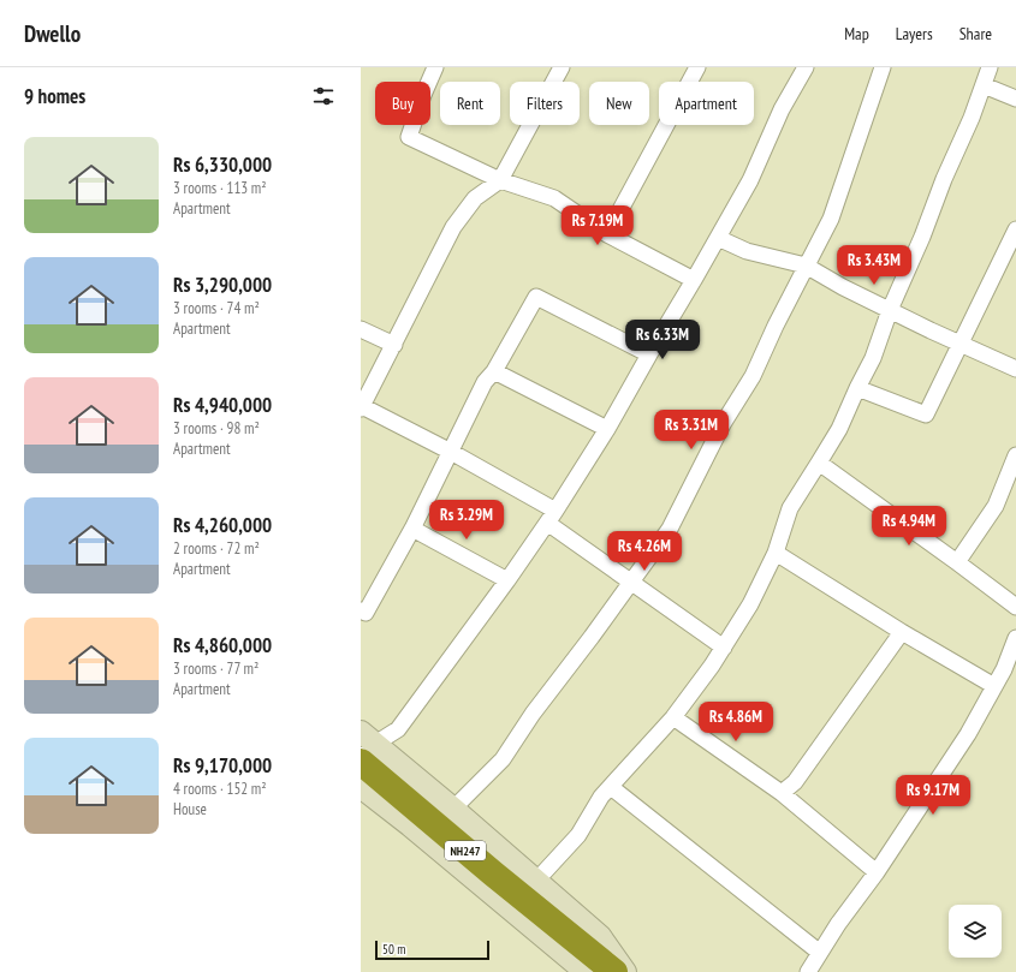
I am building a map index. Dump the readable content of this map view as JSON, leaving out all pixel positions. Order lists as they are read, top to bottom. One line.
{"streets":{"highway":["NH247"]},"scale_bar":"50 m","page":{"header":"Dwello","nav":["Map","Layers","Share"],"heading":"9 homes","chip":["Buy","Rent","Filters","New","Apartment"],"list":[{"name":"Rs 6,330,000","note":"3 rooms · 113 m² · Apartment"},{"name":"Rs 3,290,000","note":"3 rooms · 74 m² · Apartment"},{"name":"Rs 4,940,000","note":"3 rooms · 98 m² · Apartment"},{"name":"Rs 4,260,000","note":"2 rooms · 72 m² · Apartment"},{"name":"Rs 4,860,000","note":"3 rooms · 77 m² · Apartment"},{"name":"Rs 9,170,000","note":"4 rooms · 152 m² · House"}],"price":["Rs 7.19M","Rs 3.43M","Rs 6.33M","Rs 3.31M","Rs 3.29M","Rs 4.94M","Rs 4.26M","Rs 4.86M","Rs 9.17M"],"scale":"50 m"}}
